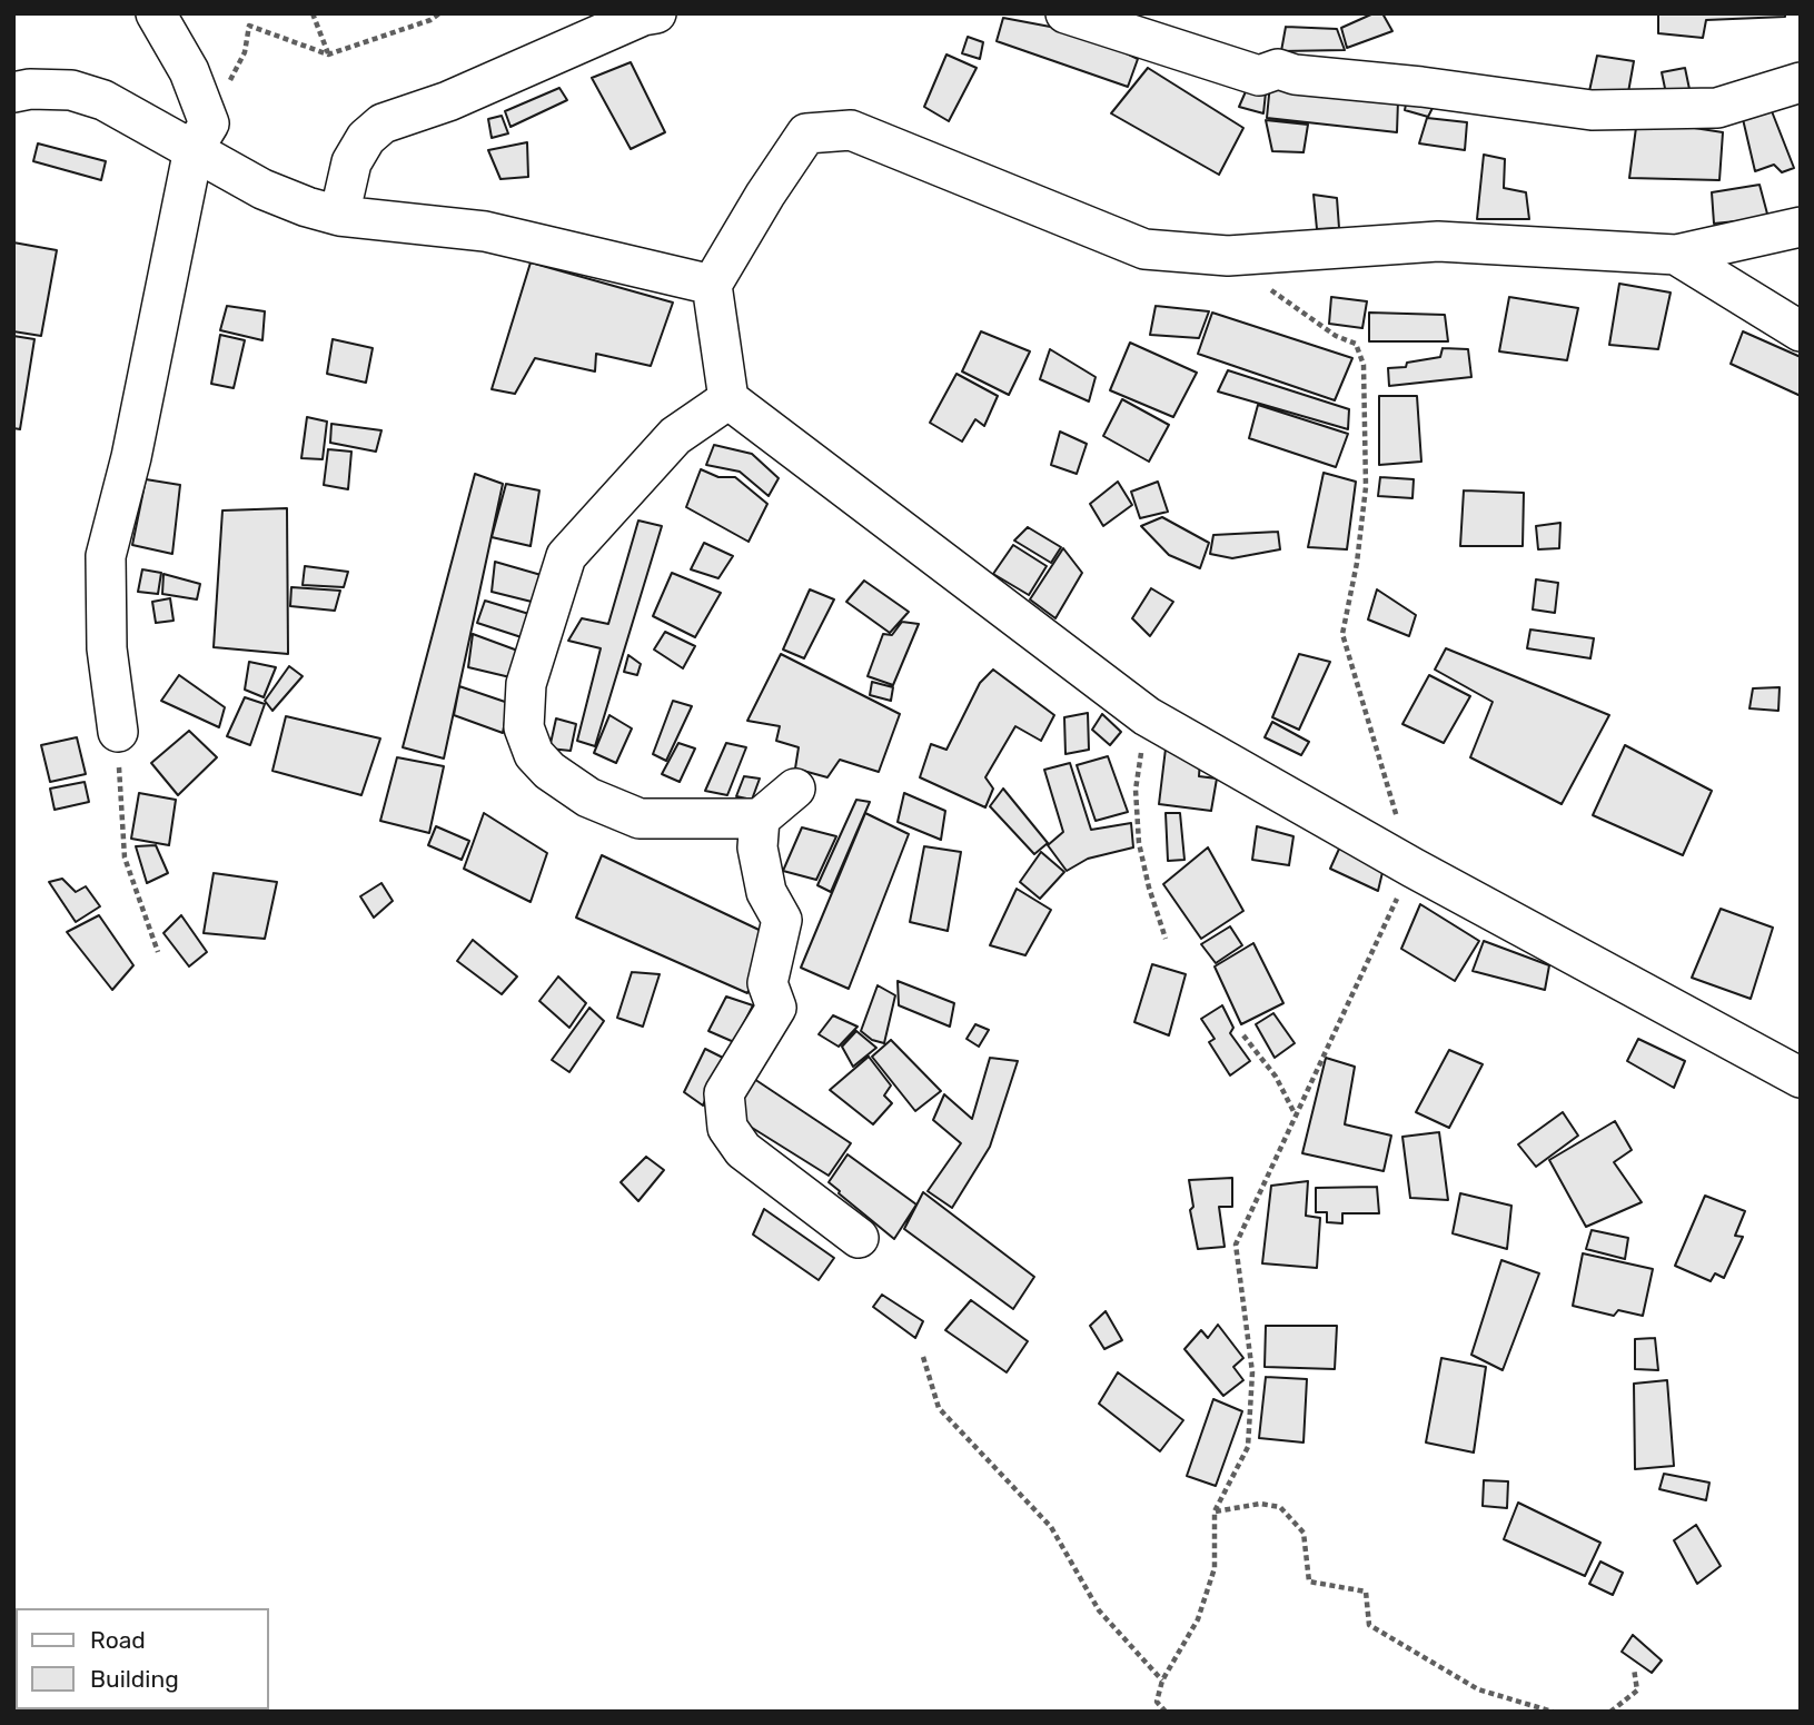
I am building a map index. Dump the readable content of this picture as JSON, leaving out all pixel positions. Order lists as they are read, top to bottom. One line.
{"legend":["Road","Building"]}
